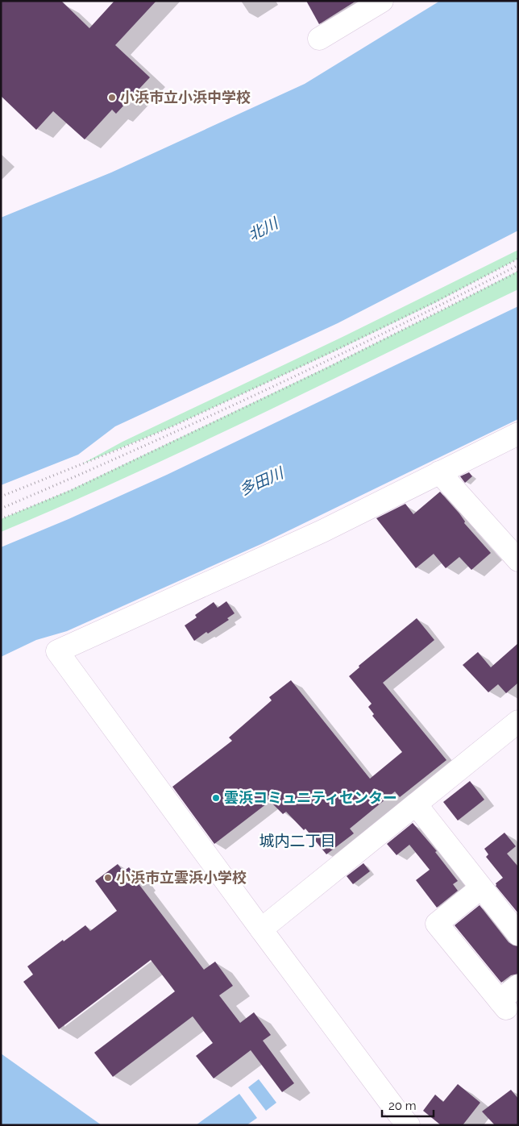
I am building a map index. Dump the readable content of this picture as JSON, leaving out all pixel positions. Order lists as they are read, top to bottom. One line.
{"districts":["城内二丁目"],"water":["北川","多田川"],"places":["小浜市立小浜中学校","雲浜コミュニティセンター","小浜市立雲浜小学校"],"scale_bar":"20 m"}
